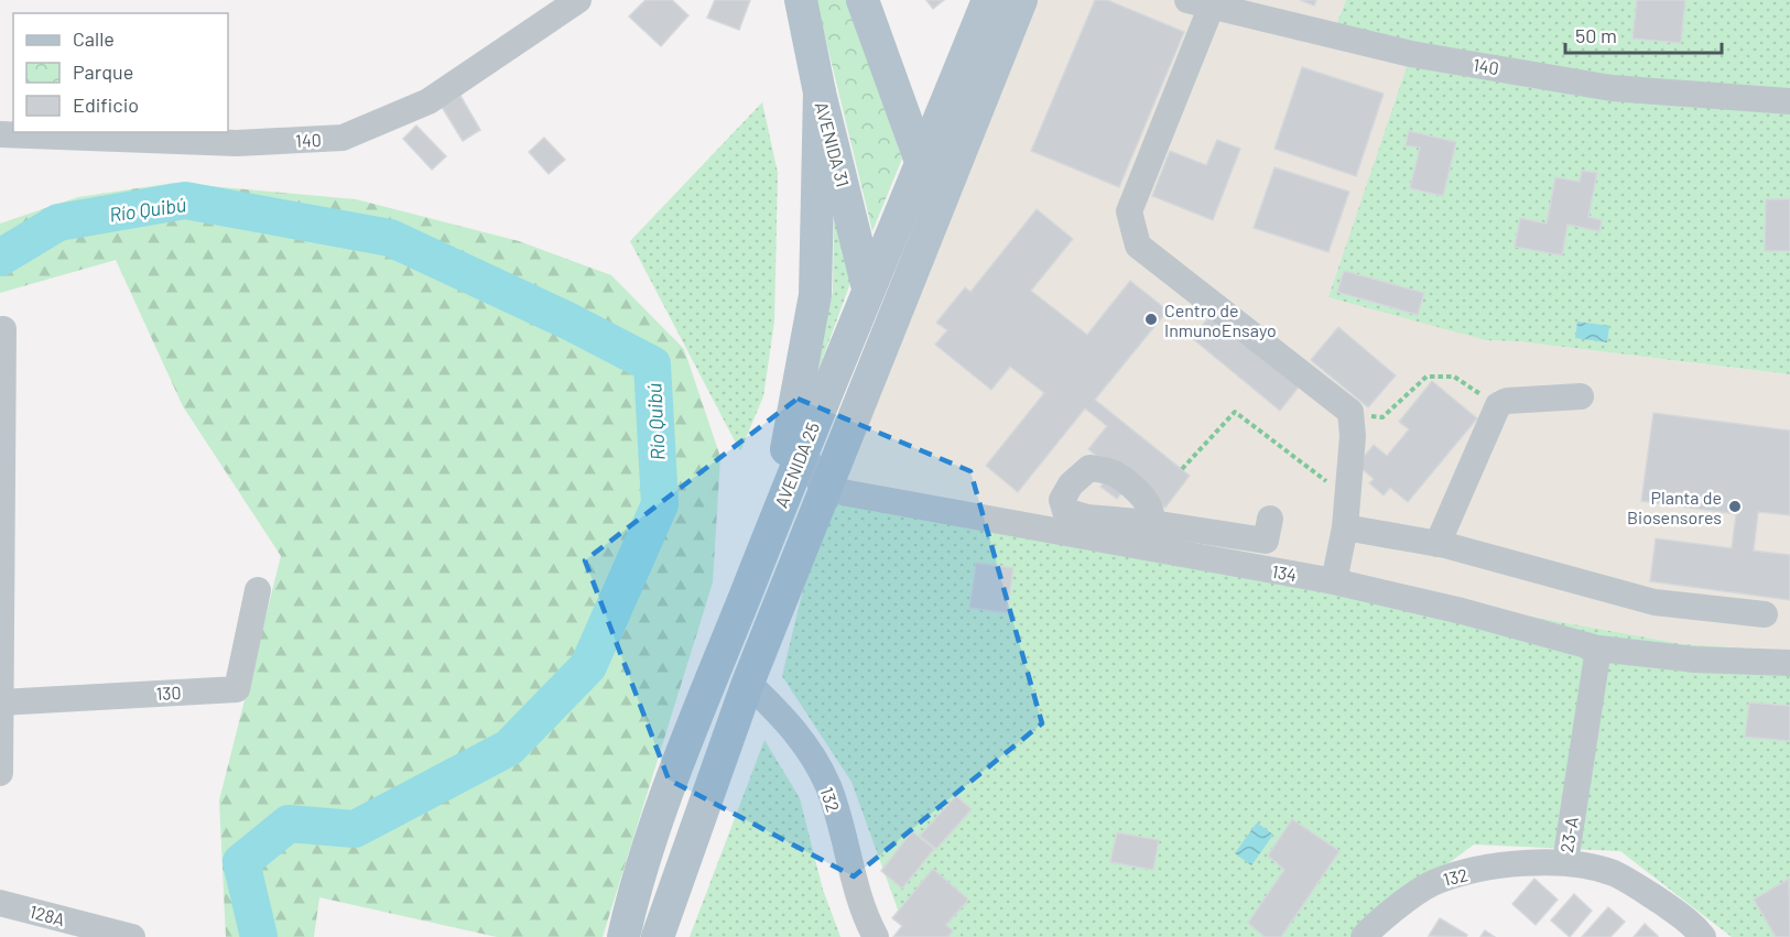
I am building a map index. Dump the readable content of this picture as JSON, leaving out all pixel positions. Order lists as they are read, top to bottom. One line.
{"streets":{"main road":["AVENIDA 31","AVENIDA 25"],"street":["140","134","130","132","23-A","128A"]},"crossings":[["AVENIDA 31","AVENIDA 25"],["AVENIDA 25","134"],["AVENIDA 25","132"],["134","23-A"],["132","23-A"]],"water":["Río Quibú"],"places":["Centro de InmunoEnsayo","Planta de Biosensores"],"legend":["Calle","Parque","Edificio"],"scale_bar":"50 m"}
